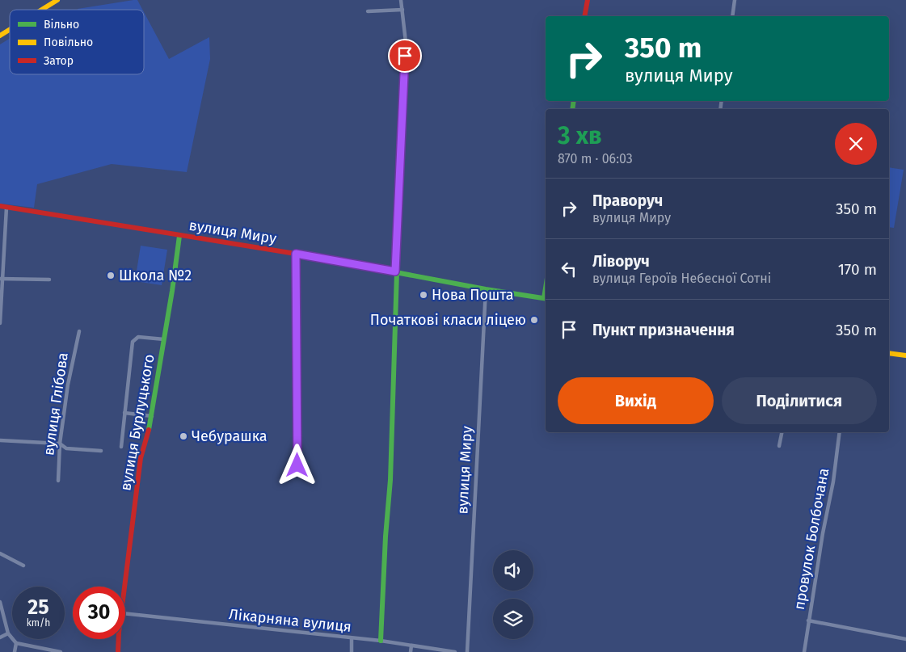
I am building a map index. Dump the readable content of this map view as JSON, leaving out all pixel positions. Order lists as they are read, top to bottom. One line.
{"streets":{"street":["вулиця Миру","вулиця Глібова","вулиця Бурлуцького","провулок Болбочана","Лікарняна вулиця"]},"crossings":[["вулиця Миру","вулиця Бурлуцького"]],"places":["Школа №2","Нова Пошта","Початкові класи ліцею","Чебурашка"],"legend":["Вільно","Повільно","Затор"],"page":{"turn":["350 m","вулиця Миру"],"heading":["3 хв","870 m · 06:03"],"list":[{"name":"Праворуч","note":"вулиця Миру","value":"350 m"},{"name":"Ліворуч","note":"вулиця Героїв Небесної Сотні","value":"170 m"},{"name":"Пункт призначення","value":"350 m"}],"buttons":["Вихід","Поділитися"],"speed":"25 km/h","limit":"30"}}
